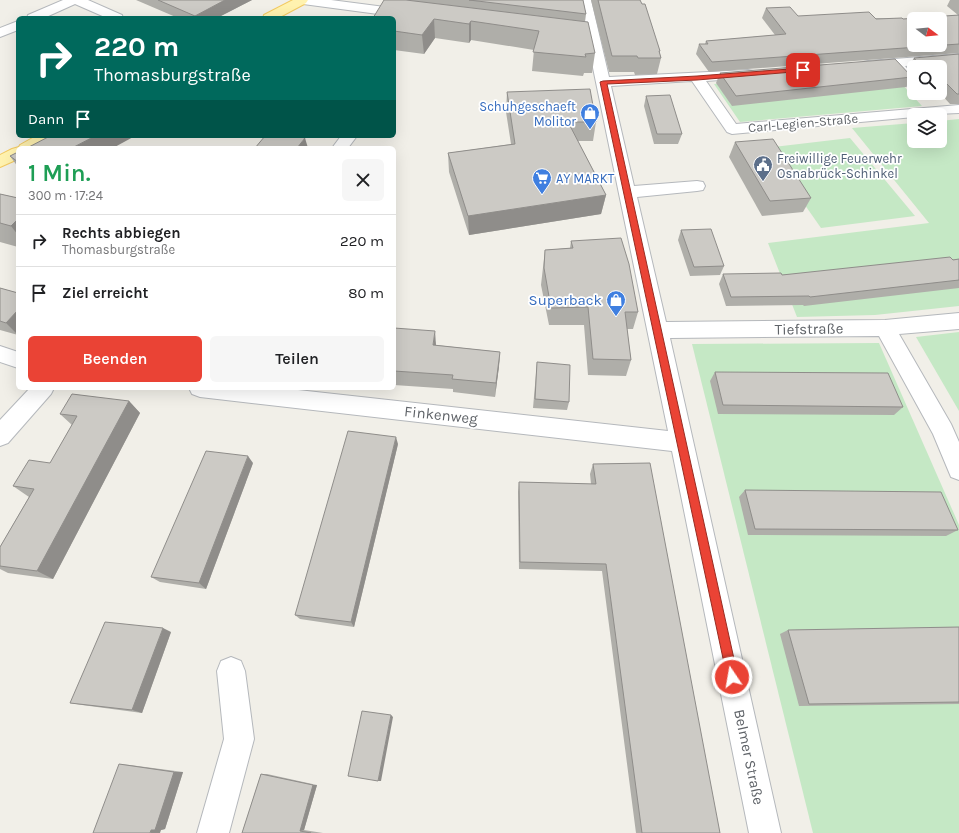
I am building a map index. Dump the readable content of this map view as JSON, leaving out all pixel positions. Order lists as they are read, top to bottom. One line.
{"streets":{"street":["Carl-Legien-Straße","Tiefstraße","Finkenweg","Belmer Straße"]},"crossings":[["Tiefstraße","Belmer Straße"],["Finkenweg","Belmer Straße"]],"places":{"shop":["Schuhgeschaeft Molitor","Superback"],"public building":["Freiwillige Feuerwehr Osnabrück-Schinkel"],"supermarket":["AY MARKT"]},"north":"right","page":{"turn":["220 m","Thomasburgstraße"],"then":"Dann","heading":["1 Min.","300 m · 17:24"],"list":[{"name":"Rechts abbiegen","note":"Thomasburgstraße","value":"220 m"},{"name":"Ziel erreicht","value":"80 m"}],"buttons":["Beenden","Teilen"]}}
